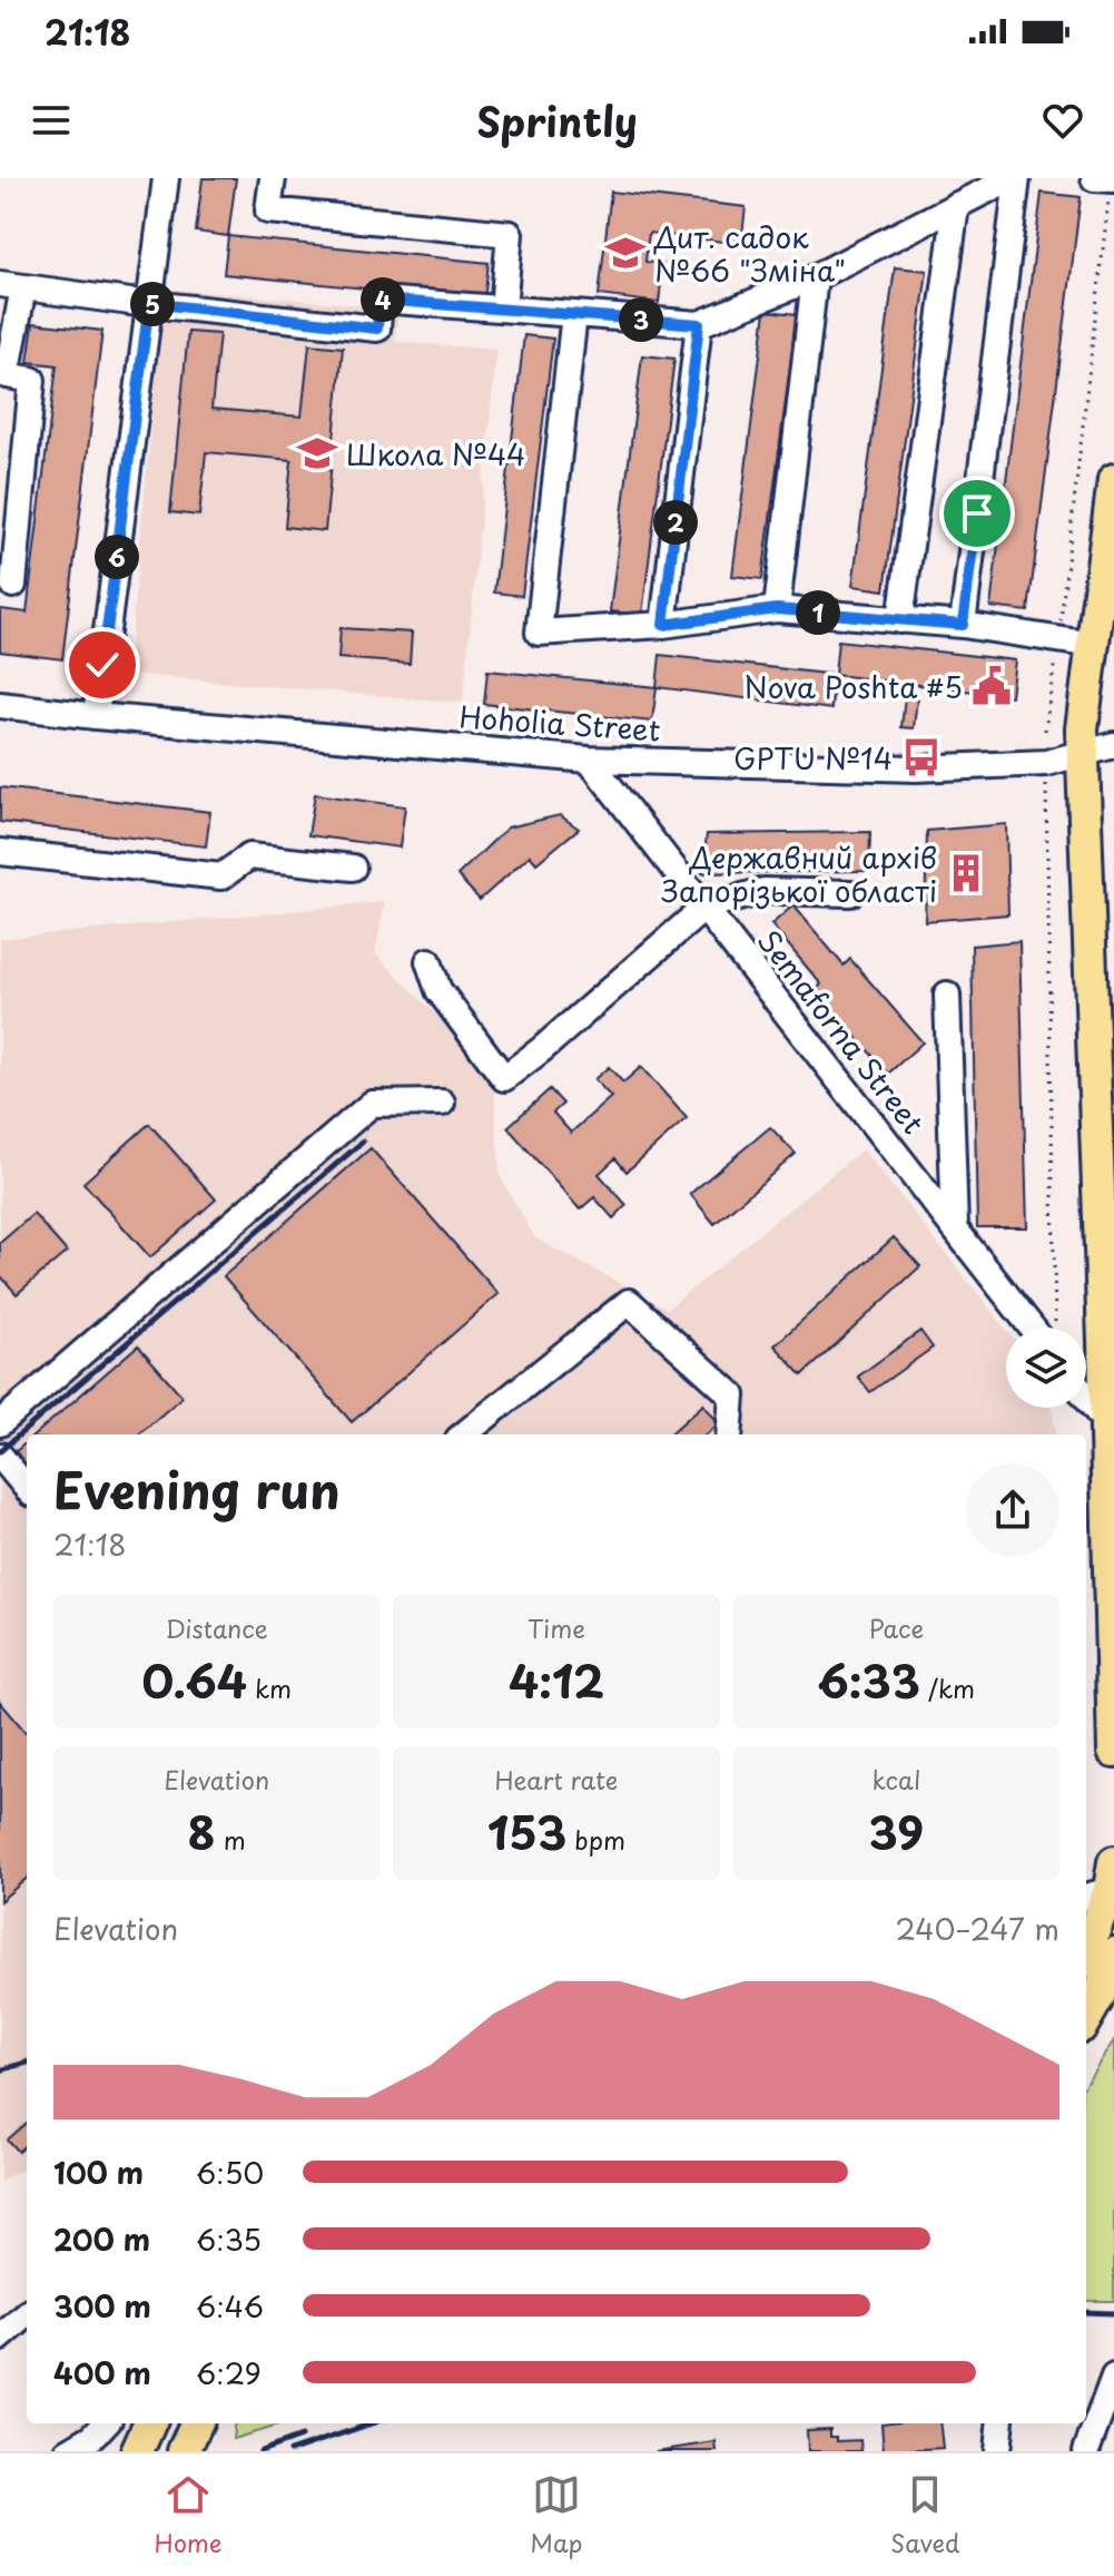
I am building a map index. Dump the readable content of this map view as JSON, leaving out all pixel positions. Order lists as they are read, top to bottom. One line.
{"streets":{"street":["Hoholia Street","Semaforna Street"]},"crossings":[["Hoholia Street","Semaforna Street"]],"places":{"school or university":["Дит. садок №66 \"Зміна\"","Школа №44"],"public building":["Nova Poshta #5"],"bus stop":["GPTU №14"],"building":["Державний архів Запорізької області"]},"page":{"status":"21:18","header":"Sprintly","pins":["4","5","3","2","6","1"],"heading":["Evening run","21:18"],"stats":[["Distance","0.64 km"],["Time","4:12"],["Pace","6:33 /km"],["Elevation","8 m"],["Heart rate","153 bpm"],["kcal","39"]],"chart":["Elevation","240–247 m"],"list":[{"name":"100 m","note":"6:50"},{"name":"200 m","note":"6:35"},{"name":"300 m","note":"6:46"},{"name":"400 m","note":"6:29"}],"tabs":["Home","Map","Saved"]}}
